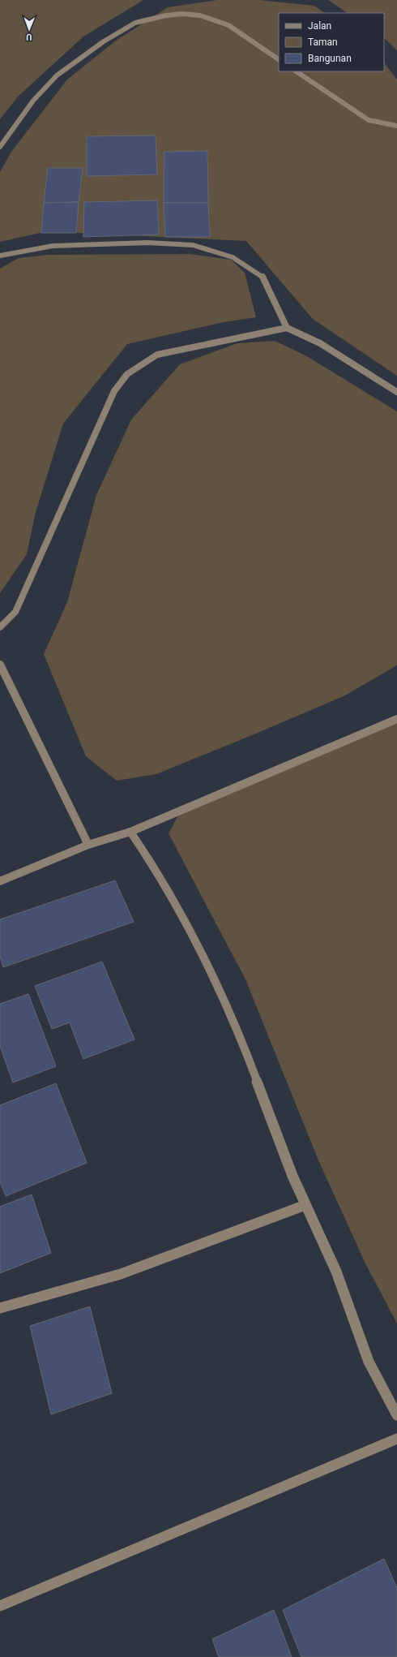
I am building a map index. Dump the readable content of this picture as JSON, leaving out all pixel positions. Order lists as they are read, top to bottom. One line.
{"legend":["Jalan","Taman","Bangunan"],"north":"bottom"}
